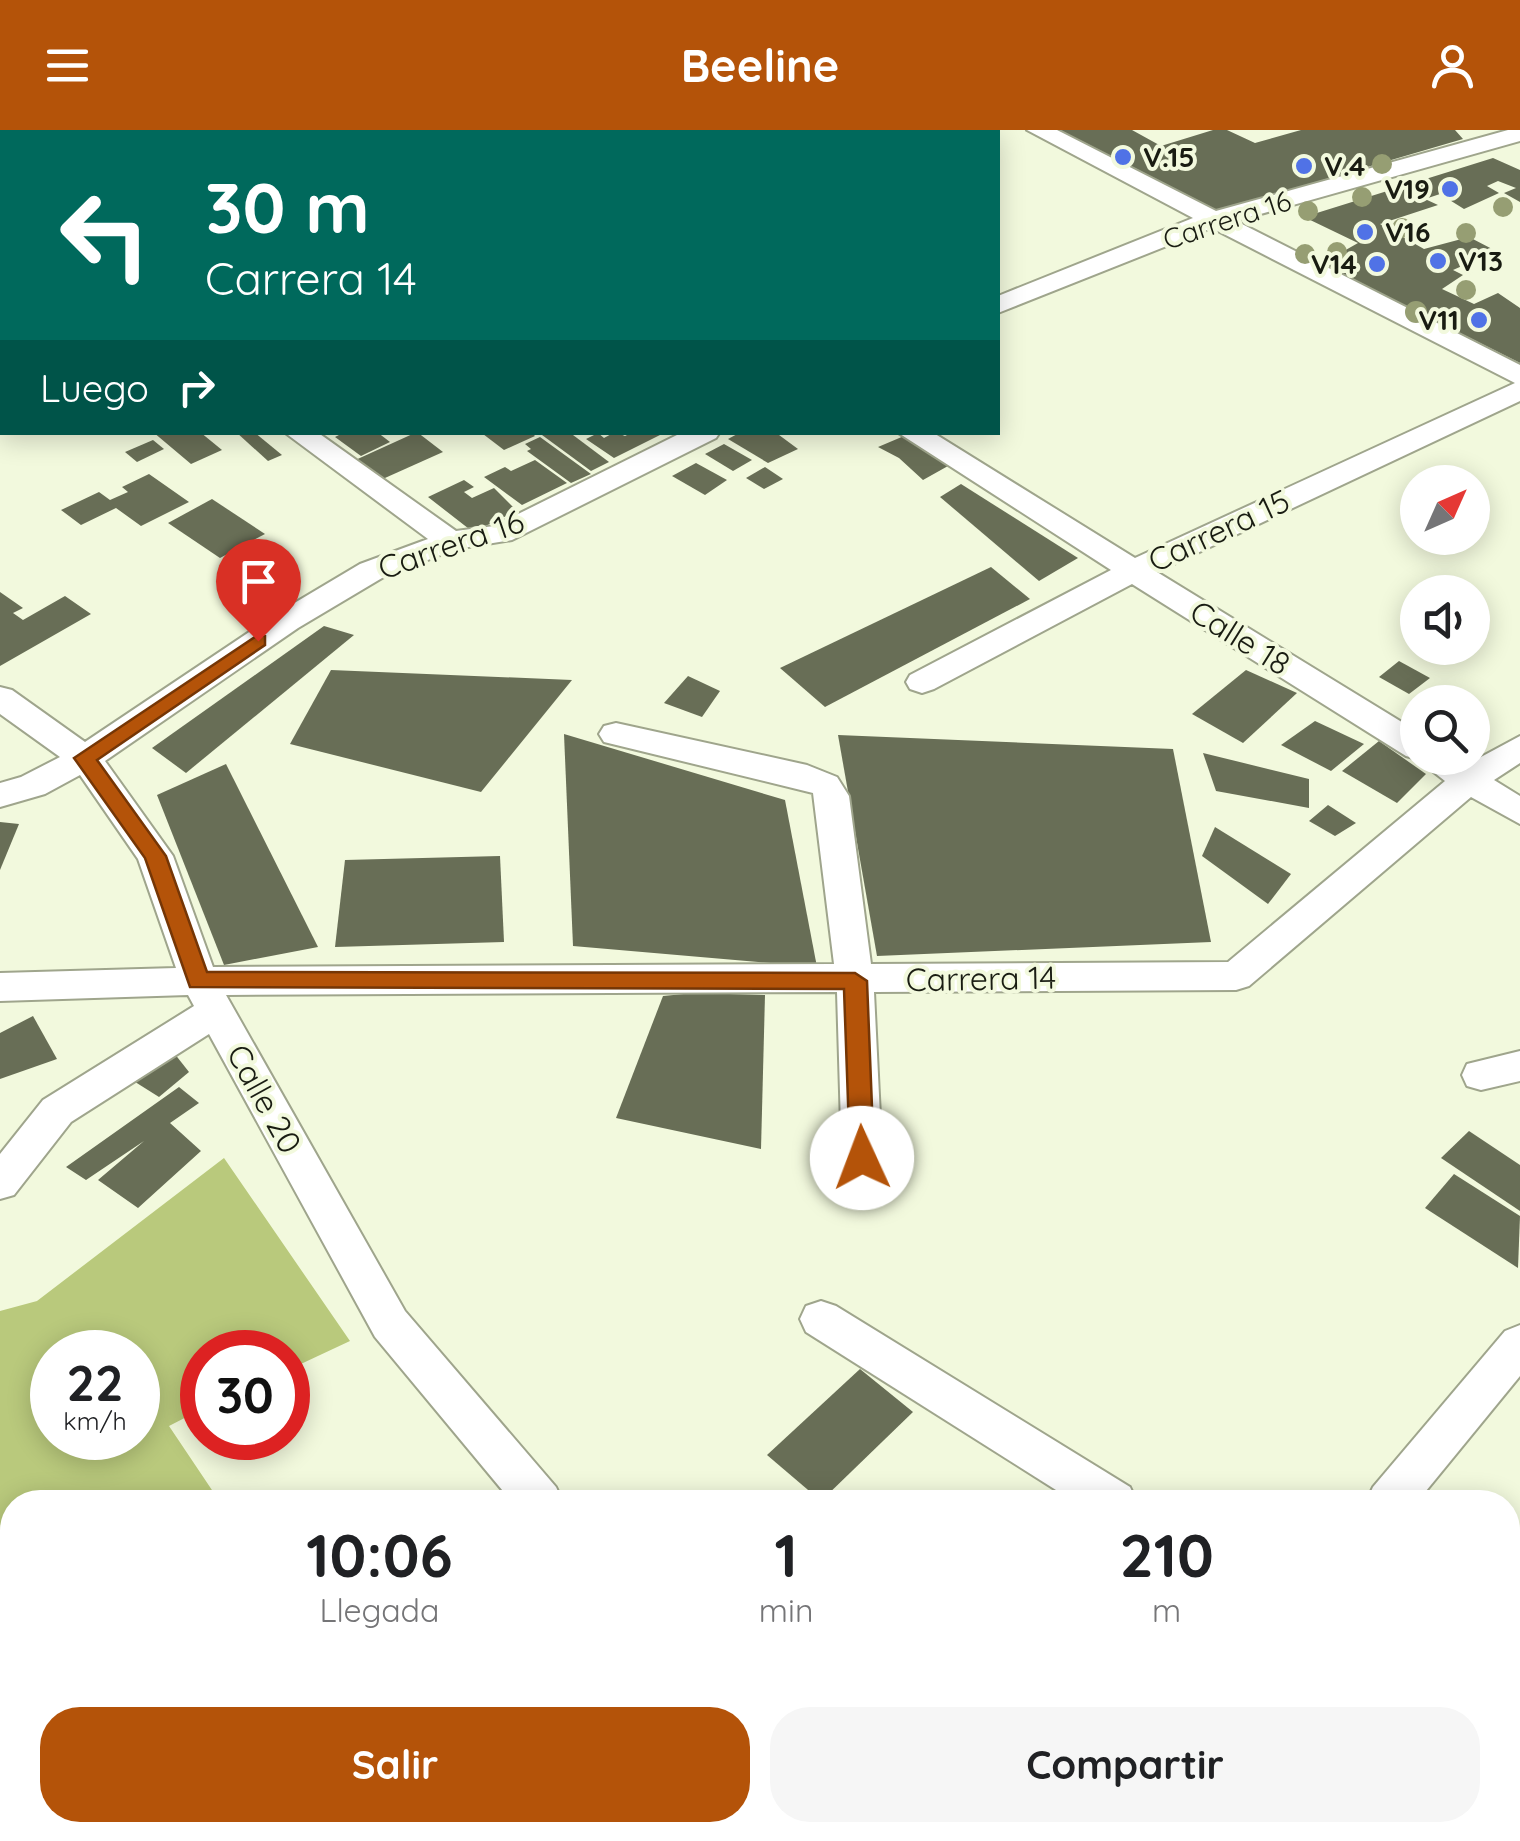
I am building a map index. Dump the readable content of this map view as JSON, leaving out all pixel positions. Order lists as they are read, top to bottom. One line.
{"streets":{"street":["Carrera 16","Carrera 15","Calle 18","Carrera 14","Calle 20"]},"crossings":[["Carrera 16","Calle 20"],["Carrera 15","Calle 18"],["Carrera 14","Calle 20"]],"places":["V.15","V.4","V19","V16","V13","V14","V11"],"north":"top right","page":{"header":"Beeline","turn":["30 m","Carrera 14"],"then":"Luego","speed":"22 km/h","limit":"30","eta":["10:06","Llegada","1","min","210","m"],"buttons":["Salir","Compartir"]}}
